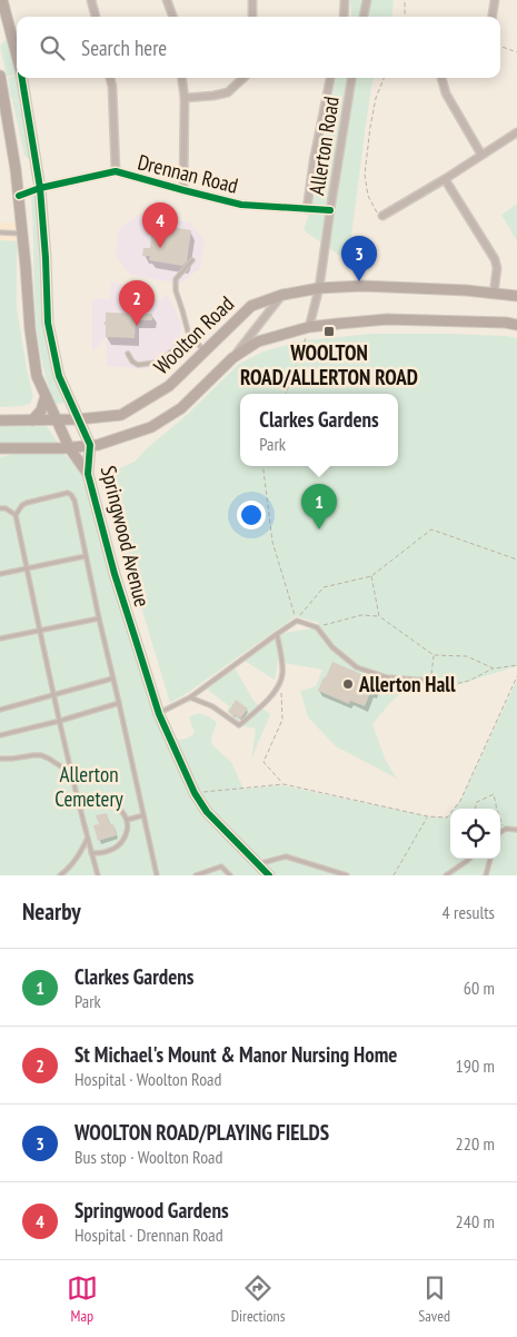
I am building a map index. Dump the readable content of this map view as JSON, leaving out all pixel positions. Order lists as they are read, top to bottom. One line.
{"streets":{"street":["Allerton Road","Drennan Road","Woolton Road","Springwood Avenue"]},"crossings":[["Allerton Road","Drennan Road"],["Allerton Road","Woolton Road"],["Drennan Road","Springwood Avenue"],["Woolton Road","Springwood Avenue"]],"parks":["Allerton Cemetery"],"places":{"transit":["WOOLTON ROAD/ALLERTON ROAD"],"other":["Allerton Hall"]},"page":{"search":"Search here","pins":["4","3","2","1"],"popup":["Clarkes Gardens","Park"],"heading":["Nearby","4 results"],"list":[{"mark":"1","name":"Clarkes Gardens","note":"Park","value":"60 m"},{"mark":"2","name":"St Michael's Mount & Manor Nursing Home","note":"Hospital · Woolton Road","value":"190 m"},{"mark":"3","name":"WOOLTON ROAD/PLAYING FIELDS","note":"Bus stop · Woolton Road","value":"220 m"},{"mark":"4","name":"Springwood Gardens","note":"Hospital · Drennan Road","value":"240 m"}],"nav":["Map","Directions","Saved"]}}
